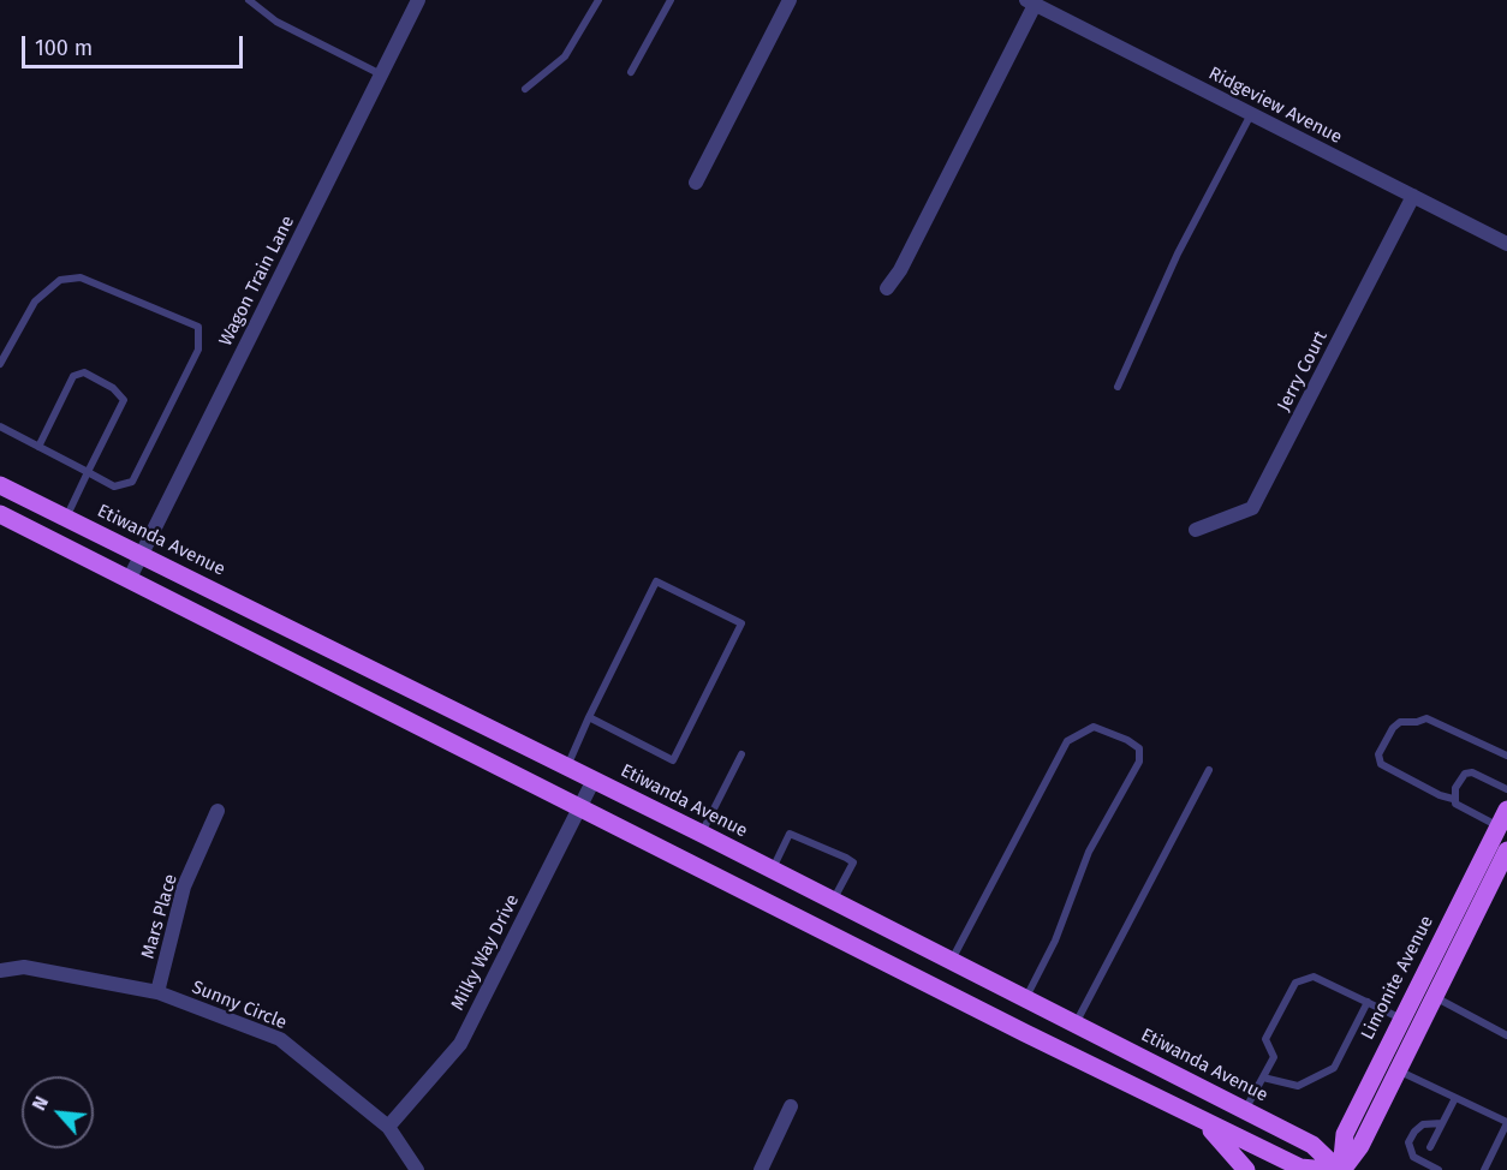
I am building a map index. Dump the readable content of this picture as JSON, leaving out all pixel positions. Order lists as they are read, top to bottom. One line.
{"streets":{"main road":["Etiwanda Avenue","Limonite Avenue"],"street":["Ridgeview Avenue","Wagon Train Lane","Jerry Court","Mars Place","Milky Way Drive","Sunny Circle"]},"crossings":[["Ridgeview Avenue","Jerry Court"],["Wagon Train Lane","Etiwanda Avenue"],["Etiwanda Avenue","Milky Way Drive"],["Etiwanda Avenue","Limonite Avenue"],["Mars Place","Sunny Circle"],["Milky Way Drive","Sunny Circle"]],"scale_bar":"100 m","north":"top left"}
